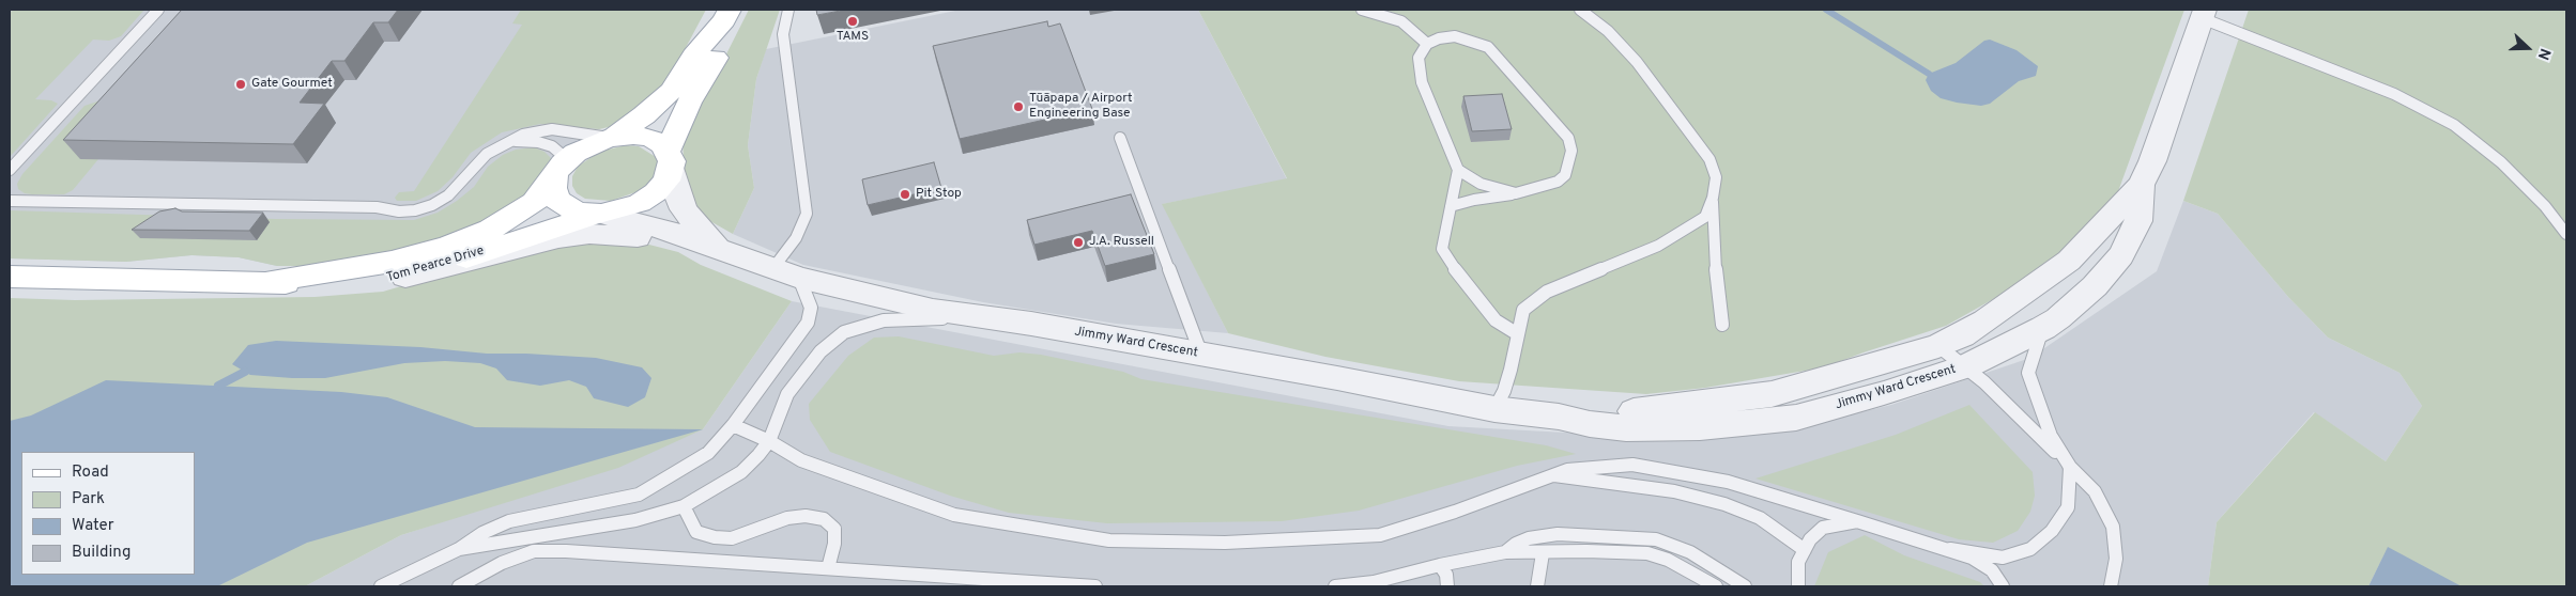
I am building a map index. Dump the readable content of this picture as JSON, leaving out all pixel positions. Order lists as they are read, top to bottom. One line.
{"streets":{"main road":["Tom Pearce Drive"],"street":["Jimmy Ward Crescent"]},"crossings":[["Tom Pearce Drive","Jimmy Ward Crescent"]],"places":["TAMS","Gate Gourmet","Tūāpapa / Airport Engineering Base","Pit Stop","J.A. Russell"],"legend":["Road","Park","Water","Building"],"north":"right"}
